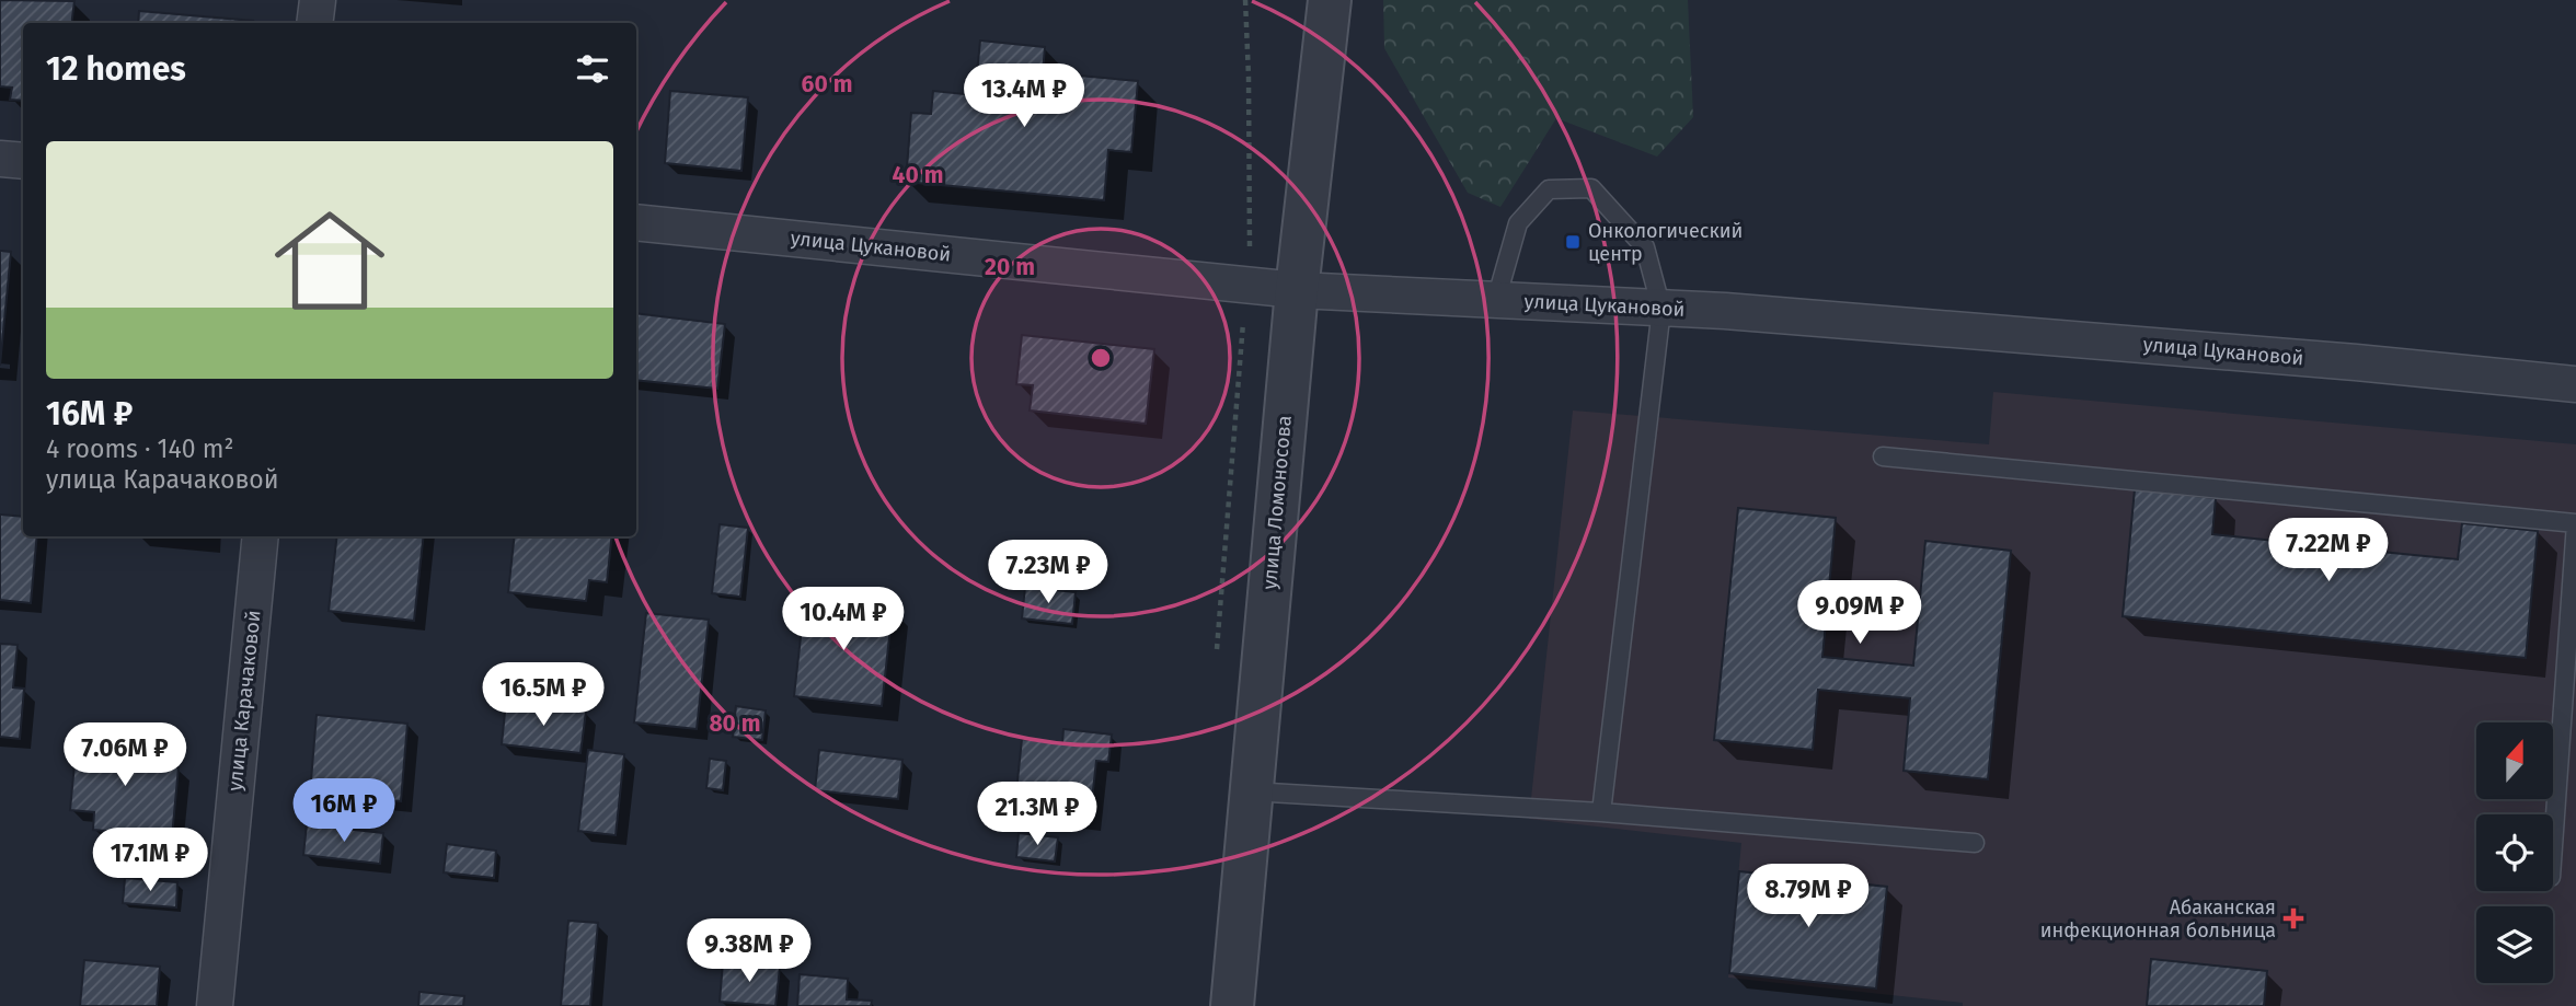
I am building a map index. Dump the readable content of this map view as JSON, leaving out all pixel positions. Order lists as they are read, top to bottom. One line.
{"streets":{"street":["улица Цукановой","улица Ломоносова","улица Карачаковой"]},"crossings":[["улица Цукановой","улица Ломоносова"]],"places":{"transit":["Онкологический центр"],"health":["Абаканская инфекционная больница"]},"north":"top","page":{"heading":"12 homes","price":["13.4M ₽","7.22M ₽","7.23M ₽","9.09M ₽","10.4M ₽","16.5M ₽","7.06M ₽","16M ₽","21.3M ₽","17.1M ₽","8.79M ₽","9.38M ₽"],"list":[{"name":"16M ₽","note":"4 rooms · 140 m² · улица Карачаковой"}]},"rings":["60 m","40 m","20 m","80 m"]}
